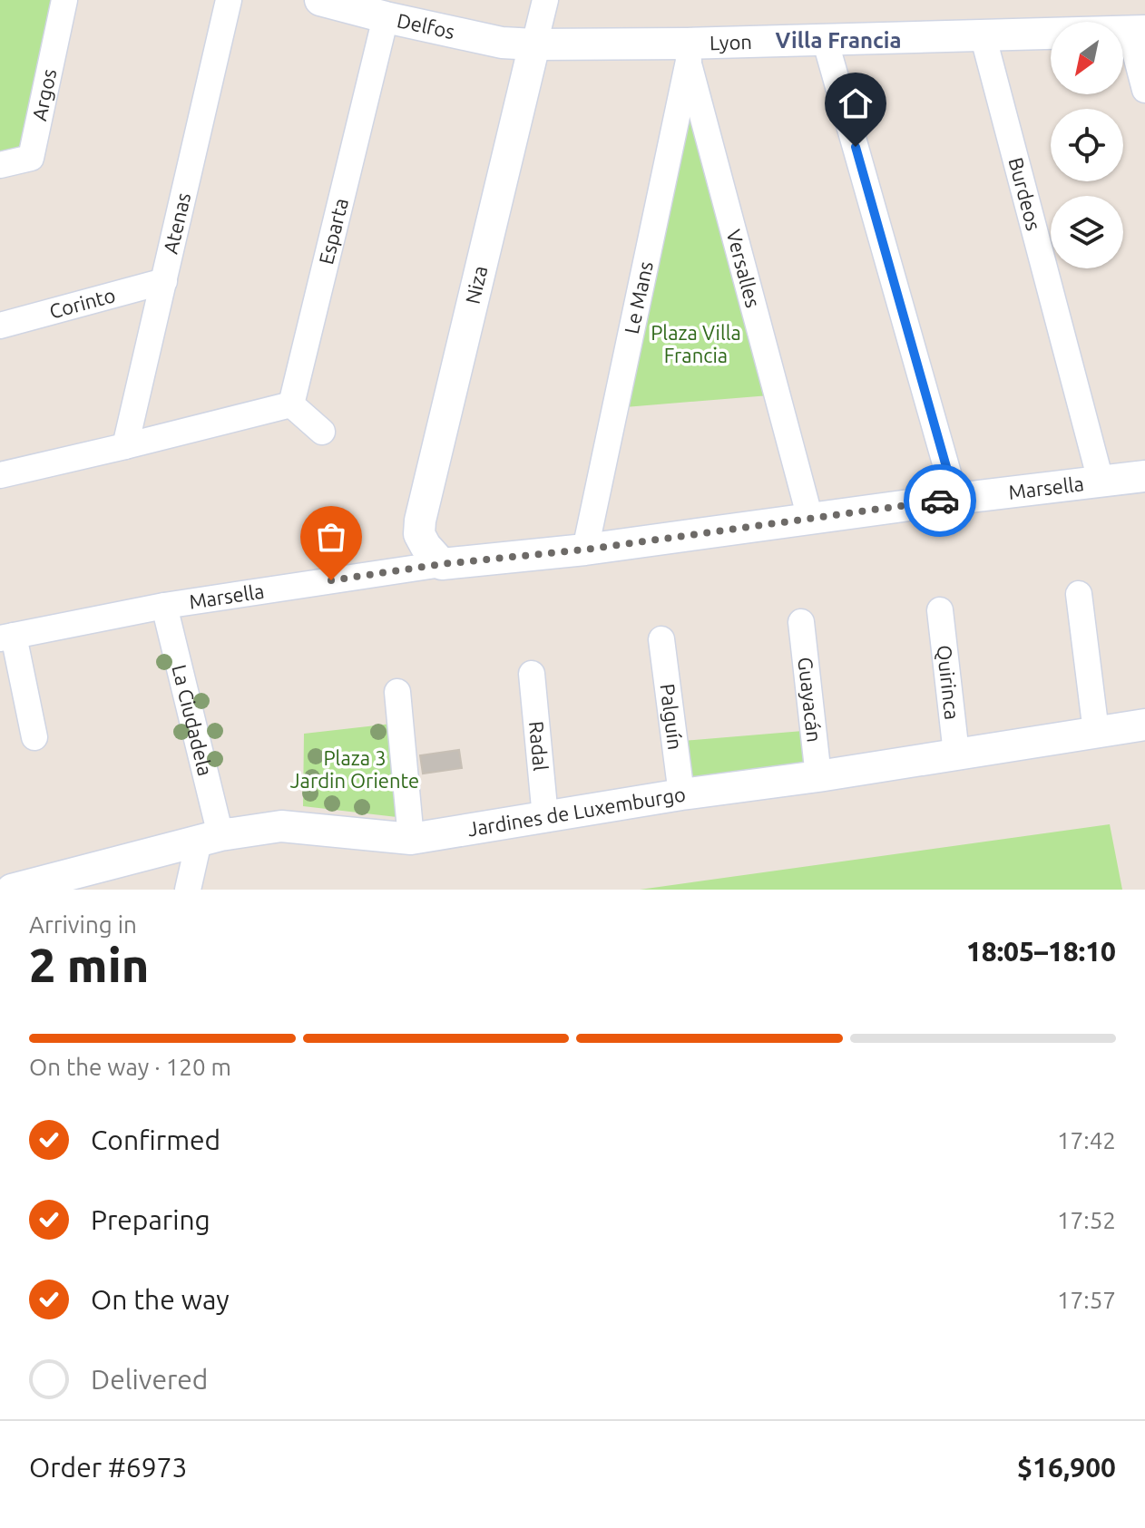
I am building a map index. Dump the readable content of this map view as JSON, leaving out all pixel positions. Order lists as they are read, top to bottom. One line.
{"streets":{"street":["Delfos","Lyon","Argos","Burdeos","Atenas","Esparta","Versalles","Niza","Le Mans","Corinto","Marsella","Quirinca","Guayacán","Palguín","La Ciudadela","Radal","Jardines de Luxemburgo"]},"crossings":[["Delfos","Lyon"],["Delfos","Esparta"],["Delfos","Niza"],["Lyon","Burdeos"],["Lyon","Versalles"],["Lyon","Niza"],["Lyon","Le Mans"],["Burdeos","Marsella"],["Atenas","Corinto"],["Versalles","Le Mans"],["Versalles","Marsella"],["Niza","Marsella"],["Le Mans","Marsella"],["Marsella","La Ciudadela"],["Quirinca","Jardines de Luxemburgo"],["Guayacán","Jardines de Luxemburgo"],["Palguín","Jardines de Luxemburgo"],["La Ciudadela","Jardines de Luxemburgo"],["Radal","Jardines de Luxemburgo"]],"districts":["Villa Francia"],"parks":["Plaza Villa Francia","Plaza 3 Jardin Oriente"],"north":"bottom left","page":{"heading":["2 min","Arriving in","18:05–18:10"],"panel":["Order #6973","$16,900"],"bar":"On the way · 120 m","list":[["Confirmed","17:42"],["Preparing","17:52"],["On the way","17:57"],"Delivered"]}}
